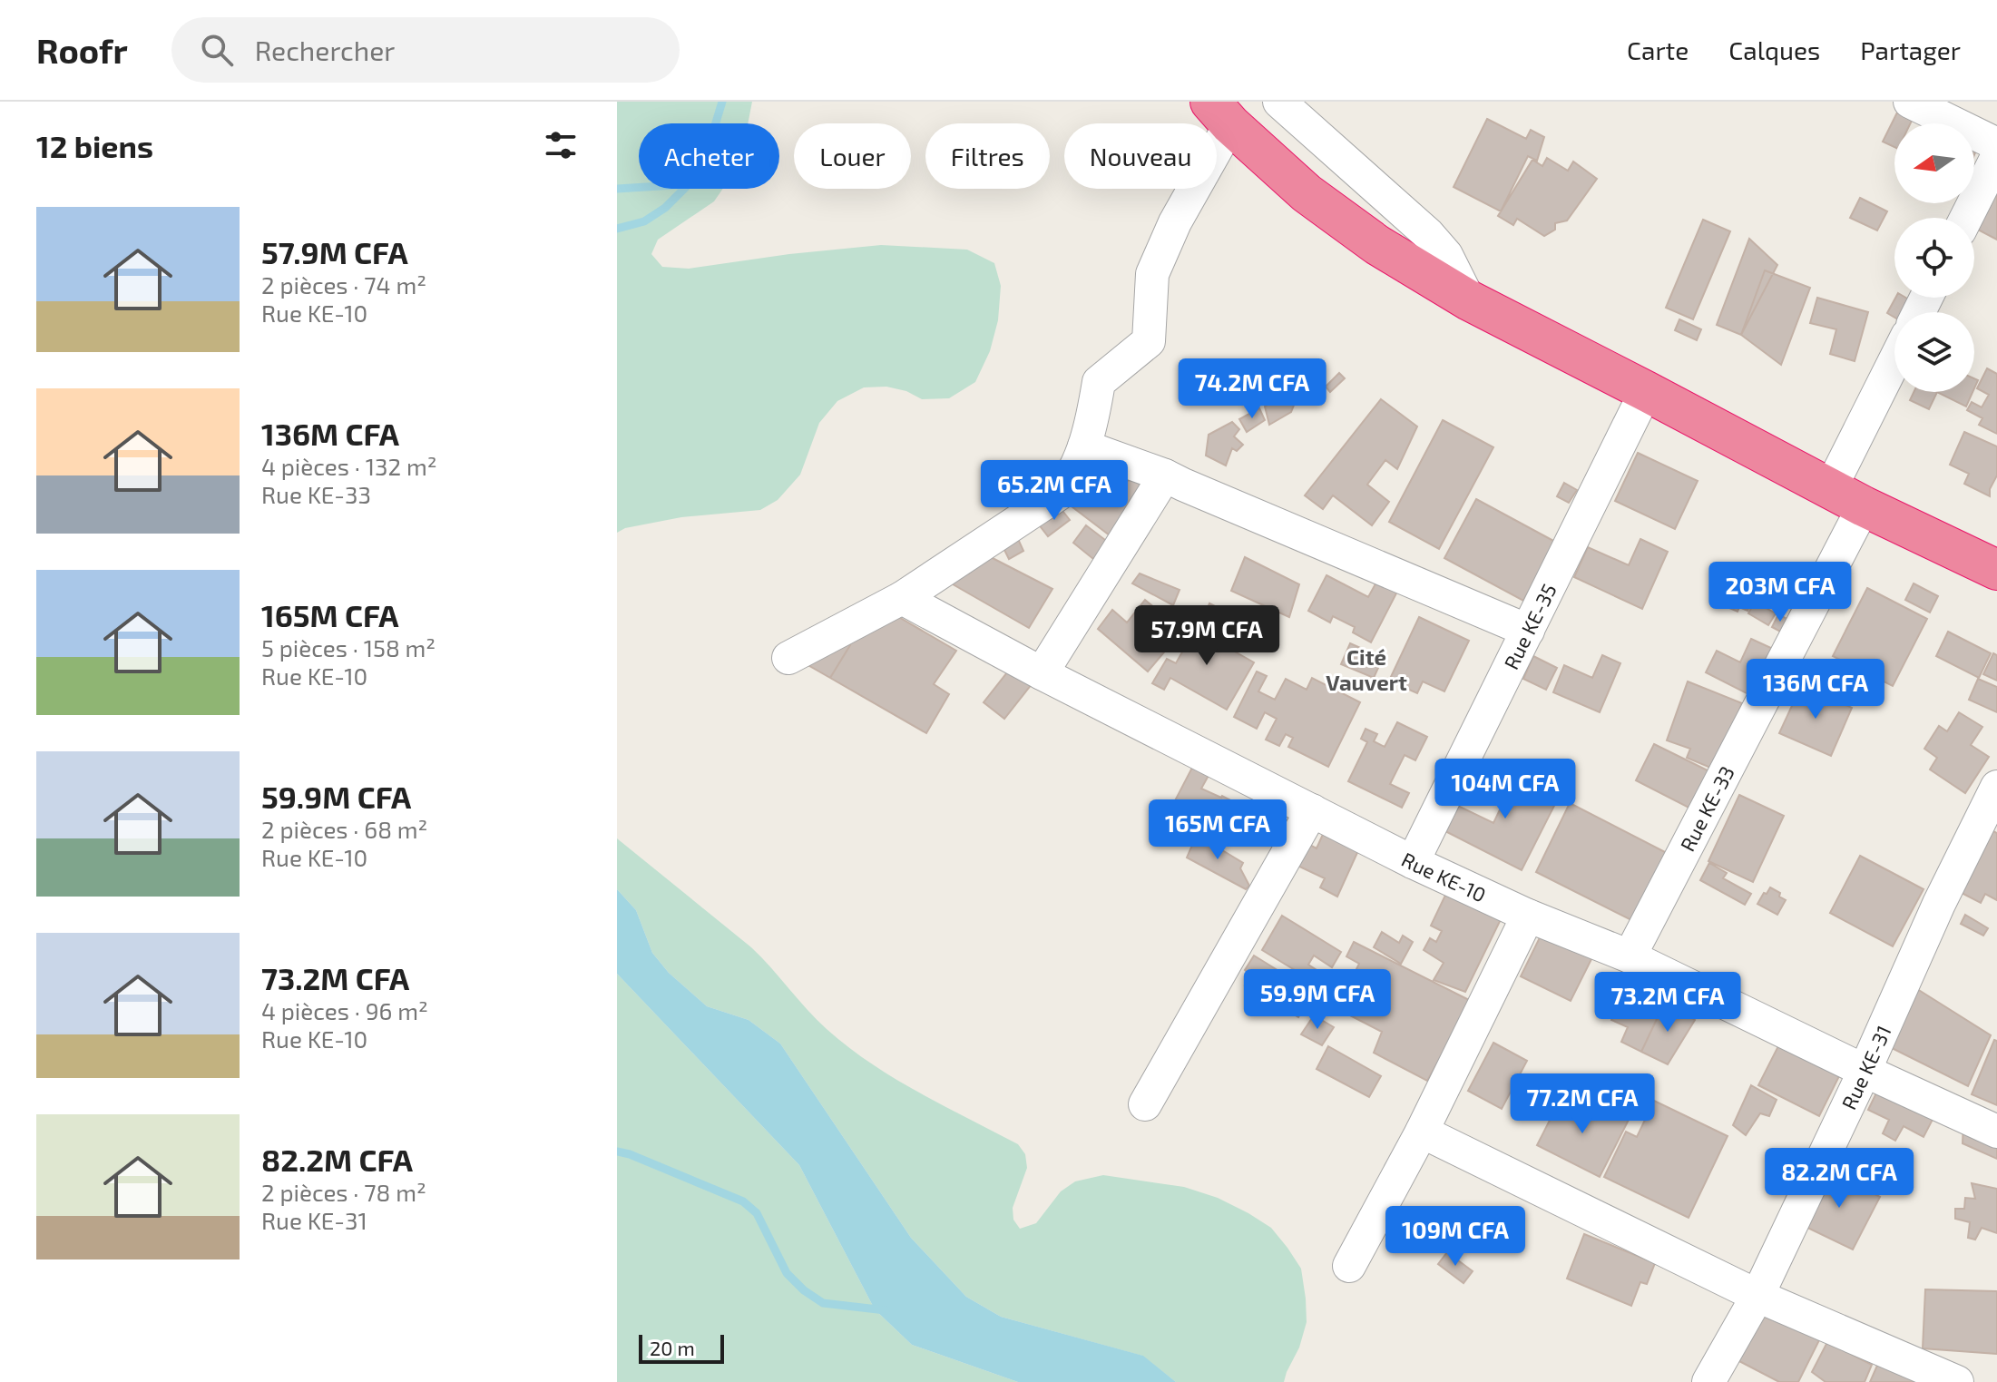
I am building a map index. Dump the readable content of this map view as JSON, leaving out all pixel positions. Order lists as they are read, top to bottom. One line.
{"streets":{"street":["Rue KE-35","Rue KE-33","Rue KE-10","Rue KE-31"]},"crossings":[["Rue KE-35","Rue KE-10"],["Rue KE-33","Rue KE-10"],["Rue KE-10","Rue KE-31"]],"districts":["Cité Vauvert"],"scale_bar":"20 m","north":"left","page":{"header":"Roofr","search":"Rechercher","nav":["Carte","Calques","Partager"],"heading":"12 biens","chip":["Acheter","Louer","Filtres","Nouveau"],"list":[{"name":"57.9M CFA","note":"2 pièces · 74 m² · Rue KE-10"},{"name":"136M CFA","note":"4 pièces · 132 m² · Rue KE-33"},{"name":"165M CFA","note":"5 pièces · 158 m² · Rue KE-10"},{"name":"59.9M CFA","note":"2 pièces · 68 m² · Rue KE-10"},{"name":"73.2M CFA","note":"4 pièces · 96 m² · Rue KE-10"},{"name":"82.2M CFA","note":"2 pièces · 78 m² · Rue KE-31"}],"price":["74.2M CFA","65.2M CFA","203M CFA","57.9M CFA","136M CFA","104M CFA","165M CFA","59.9M CFA","73.2M CFA","77.2M CFA","82.2M CFA","109M CFA"],"scale":"20 m"}}
